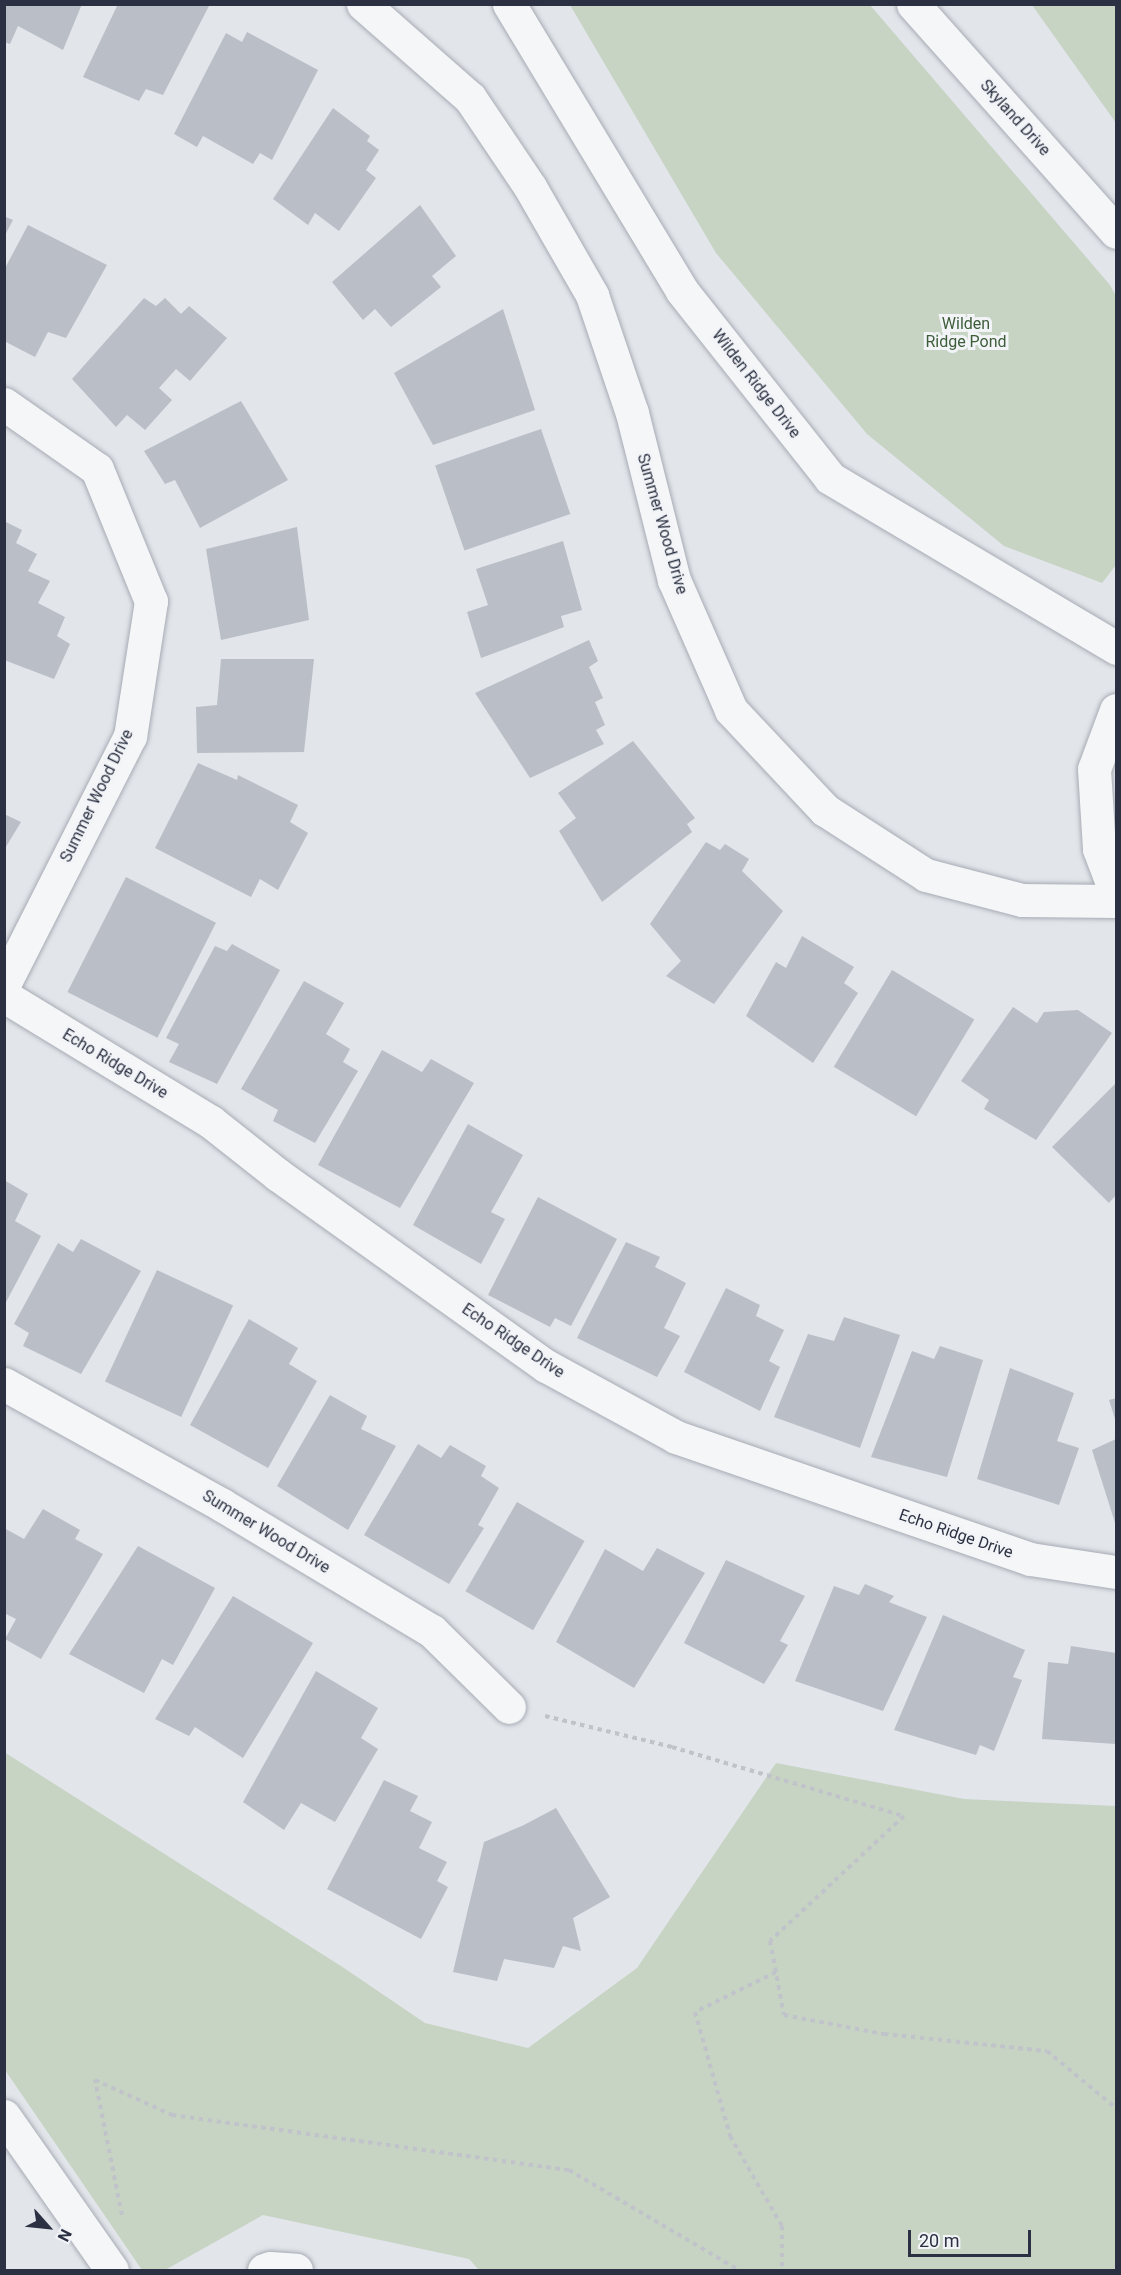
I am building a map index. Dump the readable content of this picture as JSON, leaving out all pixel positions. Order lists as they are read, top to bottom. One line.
{"streets":{"street":["Skyland Drive","Wilden Ridge Drive","Summer Wood Drive","Echo Ridge Drive"]},"parks":["Wilden Ridge Pond"],"scale_bar":"20 m","north":"bottom right"}
